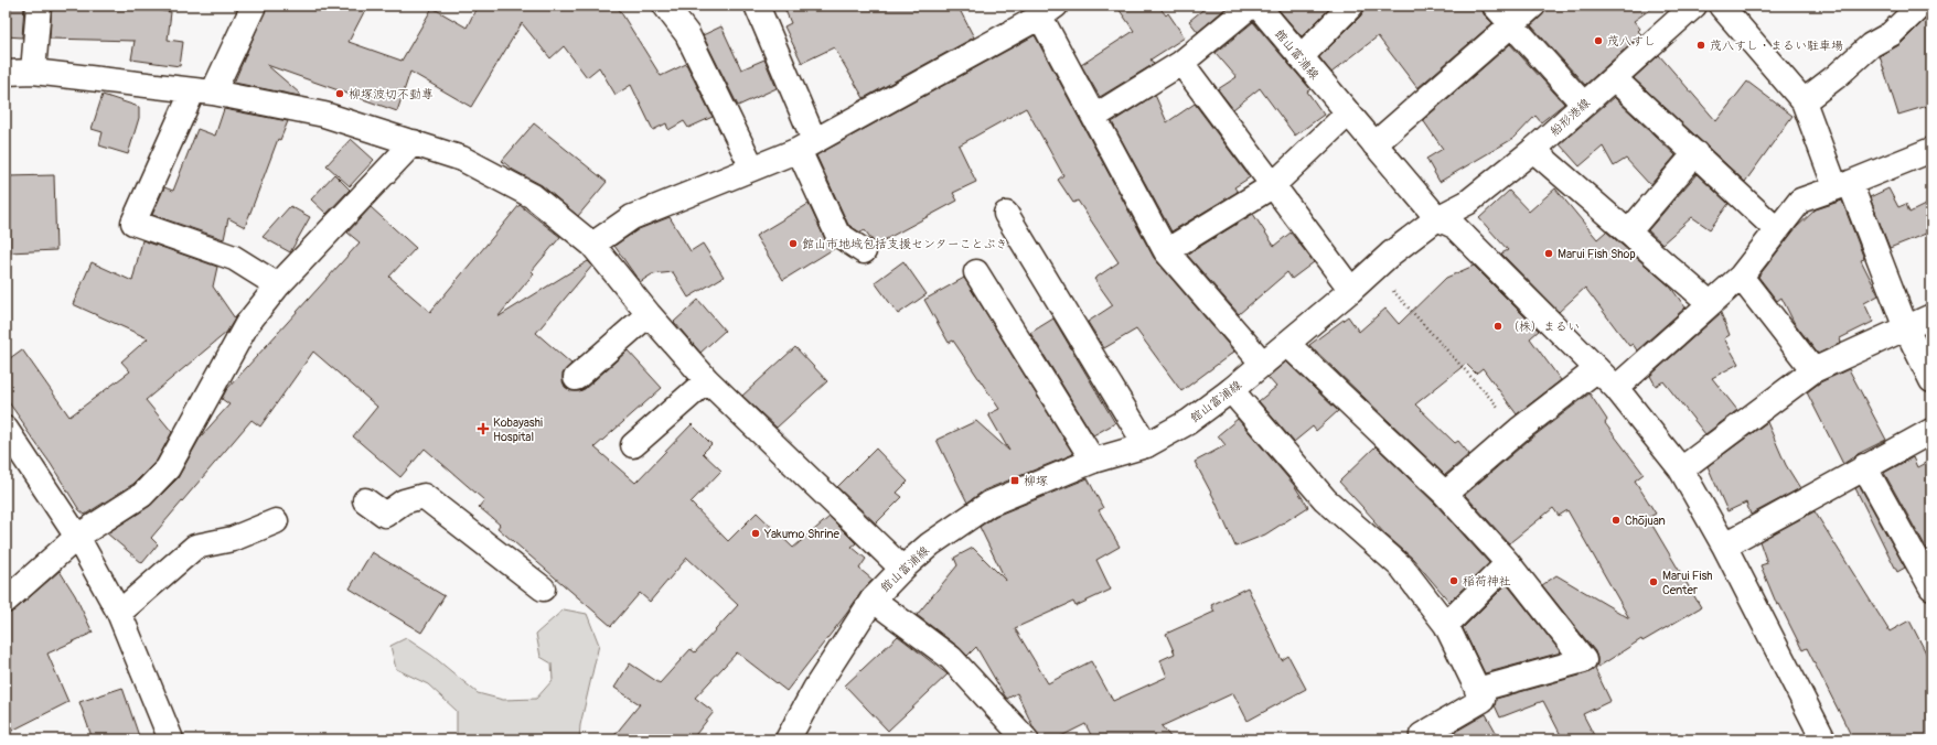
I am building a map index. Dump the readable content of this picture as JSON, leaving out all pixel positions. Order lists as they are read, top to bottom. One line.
{"streets":{"street":["館山富浦線","船形港線"]},"crossings":[["館山富浦線","船形港線"]],"places":{"other":["茂八すし","茂八すし・まるい駐車場","柳塚波切不動尊","館山市地域包括支援センターことぶき","Marui Fish Shop","（株）まるい","Chōjuan","Yakumo Shrine","稲荷神社","Marui Fish Center"],"health":["Kobayashi Hospital"],"transit":["柳塚"]}}
